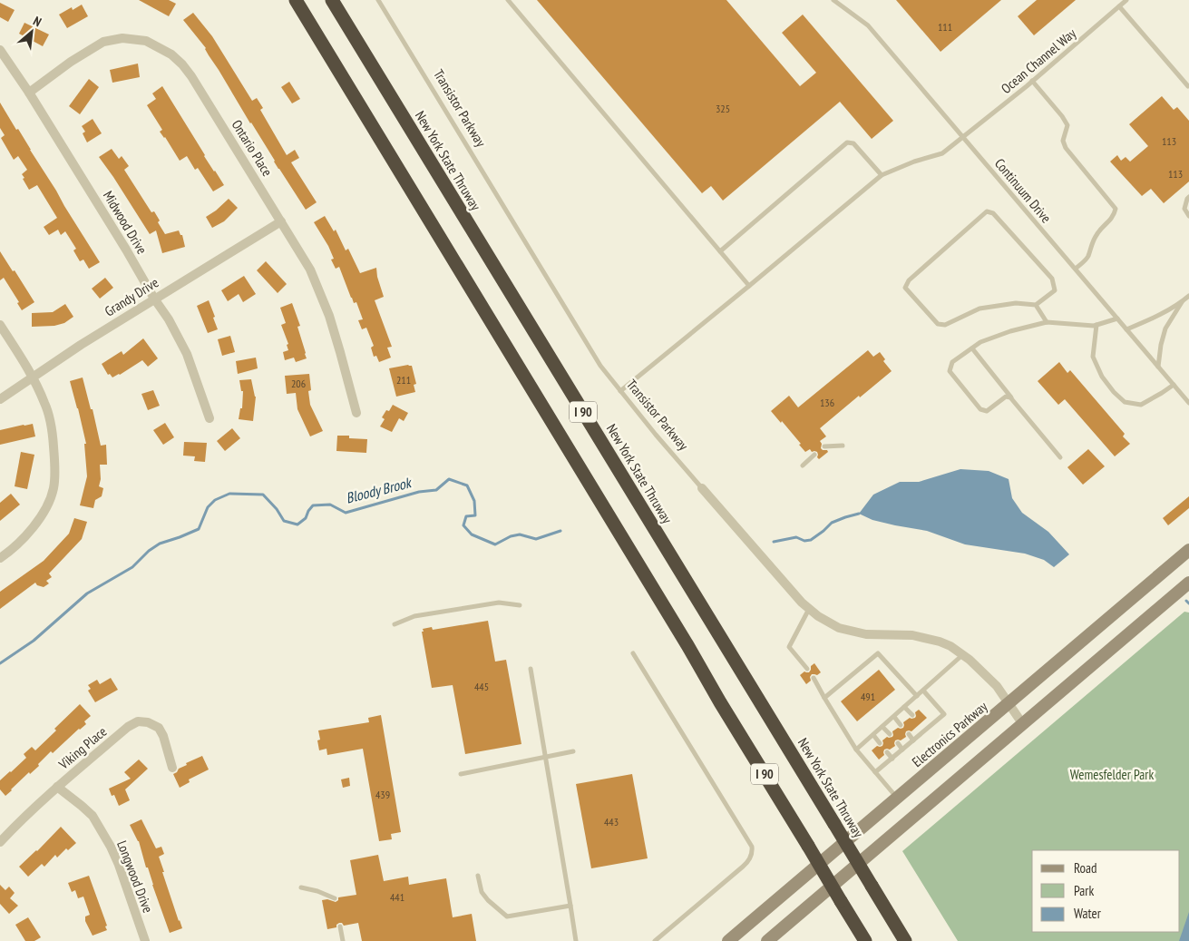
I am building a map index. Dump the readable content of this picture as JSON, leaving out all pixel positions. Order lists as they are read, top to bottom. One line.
{"streets":{"highway":["New York State Thruway","I 90"],"main road":["Electronics Parkway"],"street":["Transistor Parkway","Ontario Place","Midwood Drive","Grandy Drive","Viking Place","Longwood Drive"],"lane":["Ocean Channel Way","Continuum Drive"]},"crossings":[["Ocean Channel Way","Transistor Parkway"],["Ocean Channel Way","Continuum Drive"],["Transistor Parkway","Electronics Parkway"],["Ontario Place","Midwood Drive"],["Ontario Place","Grandy Drive"],["Midwood Drive","Grandy Drive"],["Viking Place","Longwood Drive"]],"water":["Bloody Brook"],"parks":["Wemesfelder Park"],"house_numbers":["111","325","113","113","211","206","136","445","491","439","443","441"],"legend":["Road","Park","Water"],"north":"top right"}
